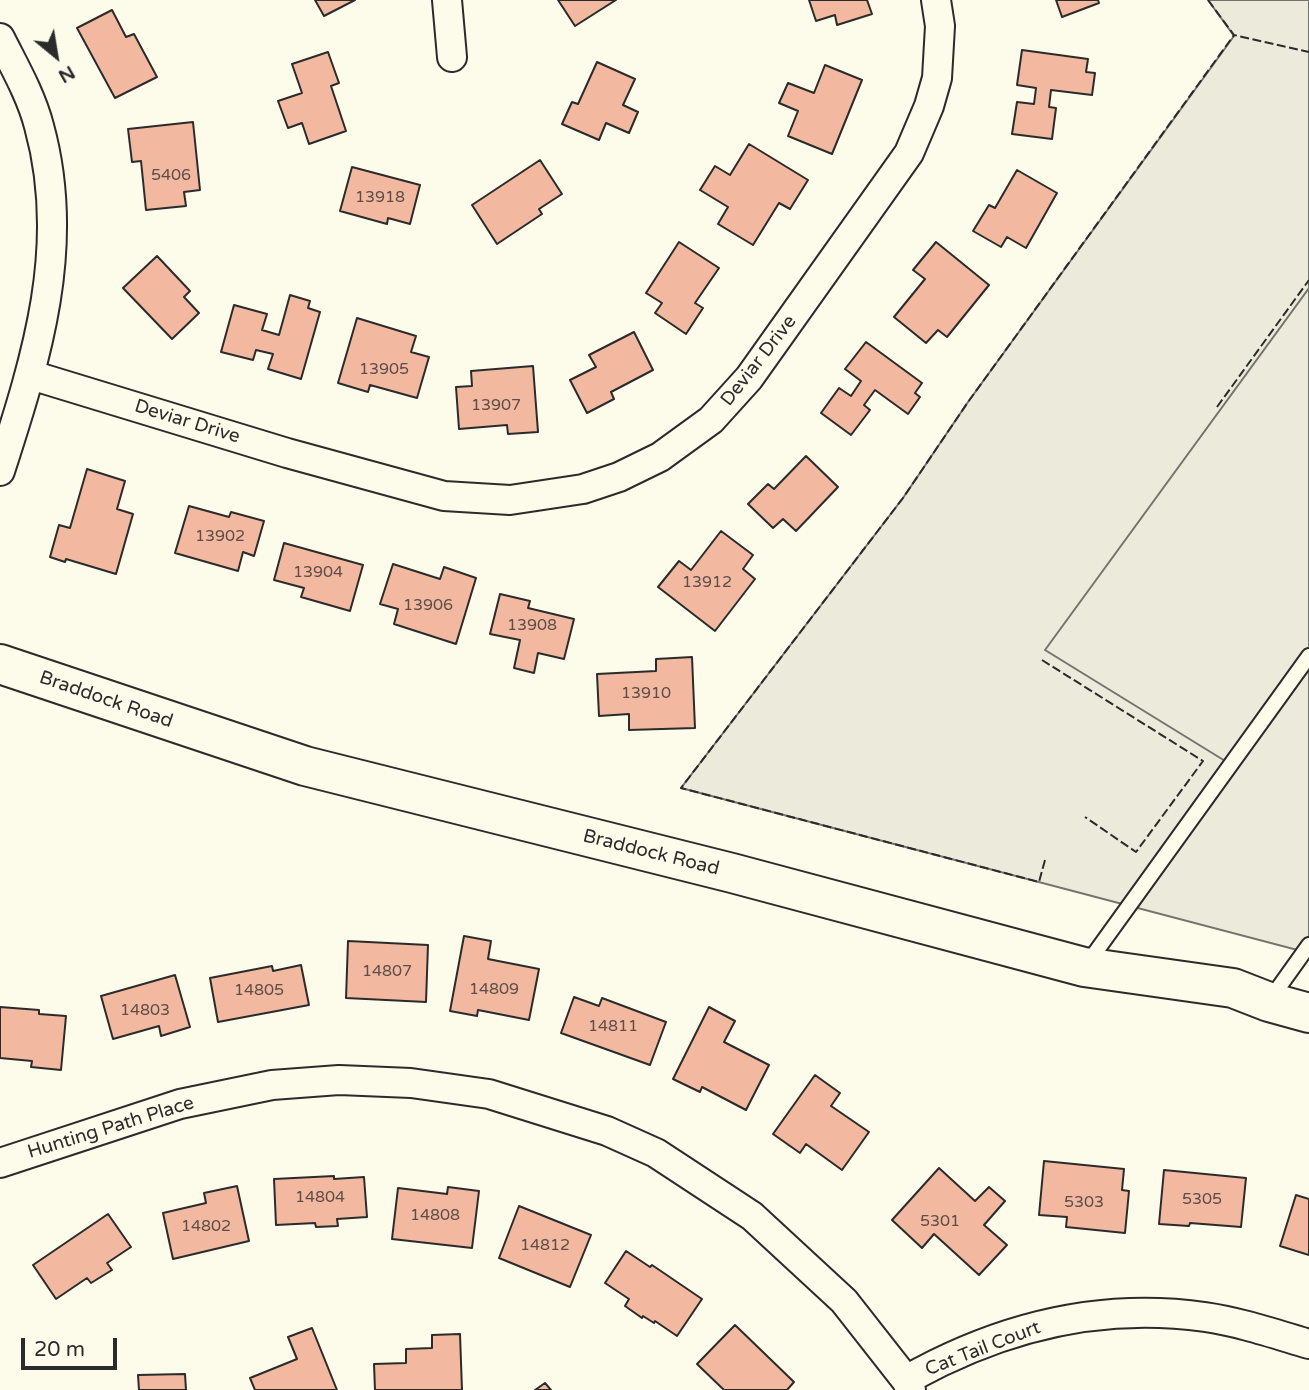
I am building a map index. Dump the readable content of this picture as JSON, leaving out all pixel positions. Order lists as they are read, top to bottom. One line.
{"streets":{"main road":["Braddock Road"],"street":["Deviar Drive","Hunting Path Place","Cat Tail Court"]},"crossings":[["Hunting Path Place","Cat Tail Court"]],"house_numbers":["5406","13918","13905","13907","13902","13904","13912","13906","13908","13910","14807","14809","14805","14803","14811","14804","5305","5303","14808","5301","14802","14812"],"scale_bar":"20 m","north":"bottom right"}
